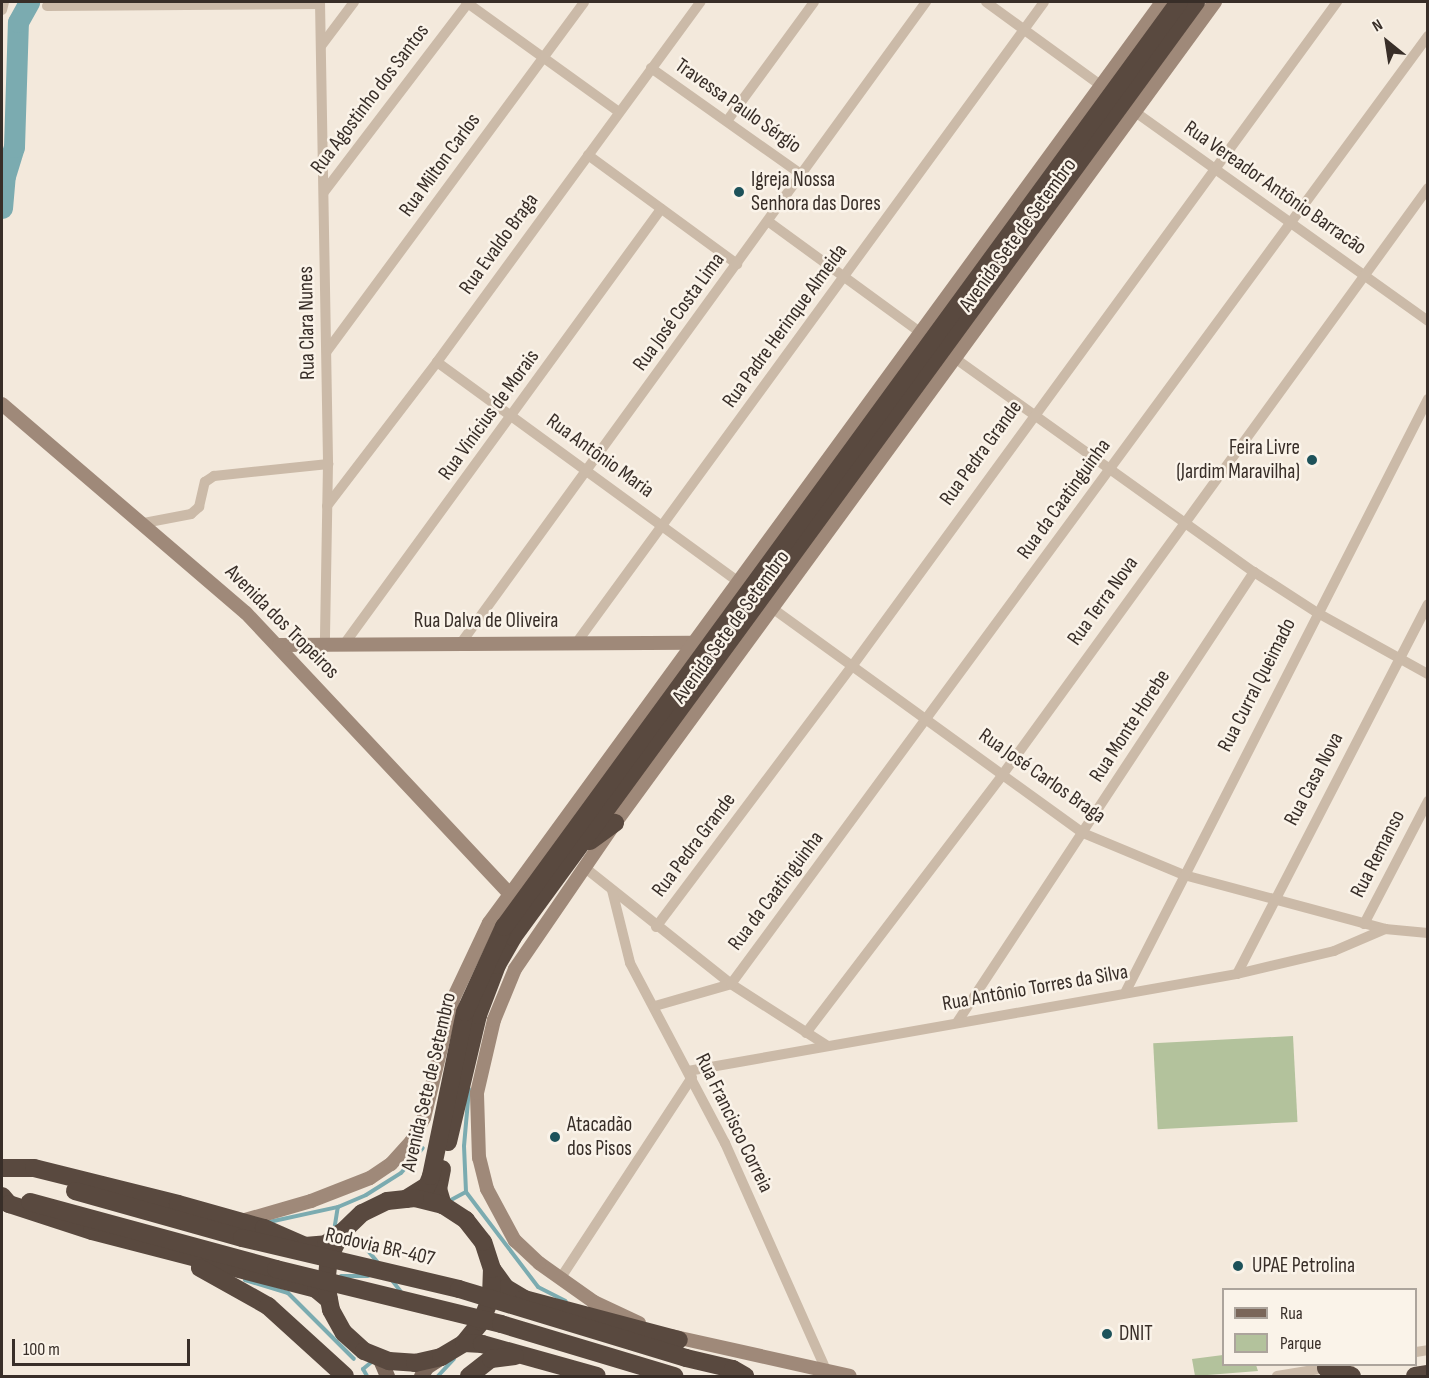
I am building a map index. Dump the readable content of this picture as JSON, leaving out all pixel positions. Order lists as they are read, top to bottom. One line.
{"streets":{"highway":["Avenida Sete de Setembro","Rodovia BR-407"],"main road":["Rua Dalva de Oliveira","Avenida dos Tropeiros"],"street":["Rua Agostinho dos Santos","Travessa Paulo Sérgio","Rua Milton Carlos","Rua Vereador Antônio Barracão","Rua Evaldo Braga","Rua José Costa Lima","Rua Clara Nunes","Rua Padre Herinque Almeida","Rua Vinícius de Morais","Rua Pedra Grande","Rua Antônio Maria","Rua da Caatinguinha","Rua Terra Nova","Rua Curral Queimado","Rua Monte Horebe","Rua José Carlos Braga","Rua Casa Nova","Rua Remanso","Rua Antônio Torres da Silva","Rua Francisco Correia"]},"crossings":[["Rua Agostinho dos Santos","Rua Clara Nunes"],["Travessa Paulo Sérgio","Rua Evaldo Braga"],["Travessa Paulo Sérgio","Rua José Costa Lima"],["Rua Milton Carlos","Rua Clara Nunes"],["Rua Vereador Antônio Barracão","Avenida Sete de Setembro"],["Rua Vereador Antônio Barracão","Rua Padre Herinque Almeida"],["Rua Vereador Antônio Barracão","Rua Pedra Grande"],["Rua Vereador Antônio Barracão","Rua da Caatinguinha"],["Rua Vereador Antônio Barracão","Rua Terra Nova"],["Avenida Sete de Setembro","Rua Antônio Maria"],["Avenida Sete de Setembro","Rua Dalva de Oliveira"],["Avenida Sete de Setembro","Avenida dos Tropeiros"],["Avenida Sete de Setembro","Rua José Carlos Braga"],["Avenida Sete de Setembro","Rua Francisco Correia"],["Rua Evaldo Braga","Rua Clara Nunes"],["Rua Evaldo Braga","Rua Antônio Maria"],["Rua José Costa Lima","Rua Antônio Maria"],["Rua José Costa Lima","Rua Dalva de Oliveira"],["Rua Clara Nunes","Rua Dalva de Oliveira"],["Rua Padre Herinque Almeida","Rua Antônio Maria"],["Rua Padre Herinque Almeida","Rua Dalva de Oliveira"],["Rua Vinícius de Morais","Rua Antônio Maria"],["Rua Vinícius de Morais","Rua Dalva de Oliveira"],["Rua Pedra Grande","Rua José Carlos Braga"],["Rua da Caatinguinha","Rua José Carlos Braga"],["Rua Terra Nova","Rua José Carlos Braga"],["Rua Dalva de Oliveira","Avenida dos Tropeiros"],["Rua Curral Queimado","Rua José Carlos Braga"],["Rua Curral Queimado","Rua Antônio Torres da Silva"],["Rua Monte Horebe","Rua José Carlos Braga"],["Rua Monte Horebe","Rua Antônio Torres da Silva"],["Rua José Carlos Braga","Rua Casa Nova"],["Rua José Carlos Braga","Rua Remanso"],["Rua José Carlos Braga","Rua Antônio Torres da Silva"],["Rua Casa Nova","Rua Antônio Torres da Silva"],["Rua Antônio Torres da Silva","Rua Francisco Correia"]],"places":["Igreja Nossa Senhora das Dores","Feira Livre (Jardim Maravilha)","Atacadão dos Pisos","UPAE Petrolina","DNIT"],"legend":["Rua","Parque"],"scale_bar":"100 m","north":"top left"}
